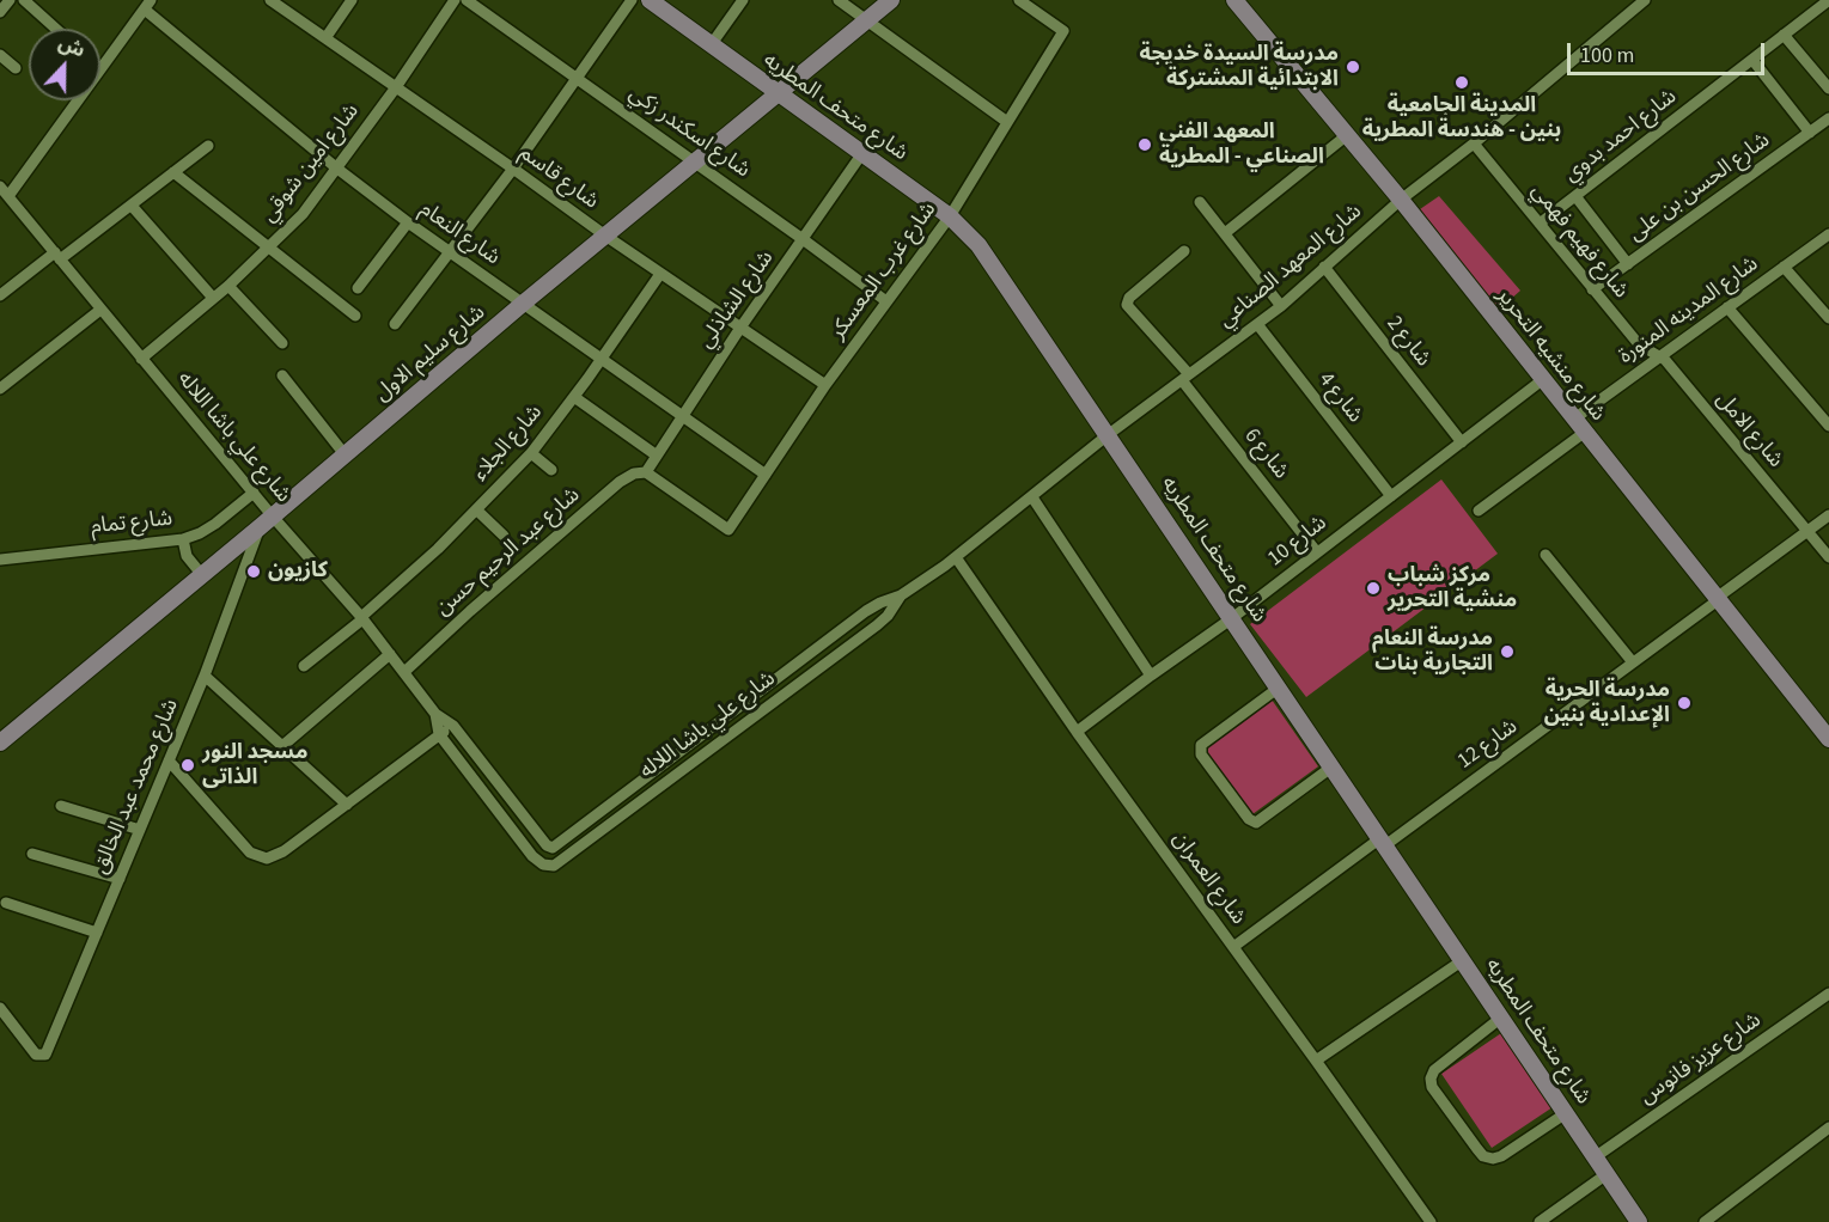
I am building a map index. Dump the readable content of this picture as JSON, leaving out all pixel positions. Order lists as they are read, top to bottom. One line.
{"streets":{"street":["شارع متحف المطريه","شارع اسكندر زكي","شارع احمد بدوي","شارع امين شوقي","شارع قاسم","شارع الحسن بن على","شارع النعام","شارع فهيم فهمي","شارع المعهد الصناعي","شارع غرب المعسكر","شارع الشاذلي","شارع المدينه المنورة","شارع 2","شارع سليم الاول","شارع منشيه التحرير","شارع 4","شارع الامل","شارع علي باشا اللاله","شارع الجلاء","شارع 6","شارع تمام","شارع 10","شارع عبد الرحيم حسن","شارع 12","شارع محمد عبد الخالق","شارع العمران","شارع عزيز فانوس"]},"crossings":[["شارع متحف المطريه","شارع المعهد الصناعي"],["شارع متحف المطريه","شارع غرب المعسكر"],["شارع متحف المطريه","شارع الشاذلي"],["شارع متحف المطريه","شارع سليم الاول"],["شارع متحف المطريه","شارع 10"],["شارع متحف المطريه","شارع 12"],["شارع متحف المطريه","شارع عزيز فانوس"],["شارع اسكندر زكي","شارع غرب المعسكر"],["شارع اسكندر زكي","شارع الشاذلي"],["شارع اسكندر زكي","شارع سليم الاول"],["شارع احمد بدوي","شارع فهيم فهمي"],["شارع امين شوقي","شارع قاسم"],["شارع امين شوقي","شارع النعام"],["شارع امين شوقي","شارع علي باشا اللاله"],["شارع قاسم","شارع غرب المعسكر"],["شارع قاسم","شارع الشاذلي"],["شارع قاسم","شارع سليم الاول"],["شارع قاسم","شارع الجلاء"],["شارع الحسن بن على","شارع فهيم فهمي"],["شارع النعام","شارع غرب المعسكر"],["شارع النعام","شارع الشاذلي"],["شارع النعام","شارع سليم الاول"],["شارع النعام","شارع الجلاء"],["شارع فهيم فهمي","شارع المعهد الصناعي"],["شارع فهيم فهمي","شارع المدينه المنورة"],["شارع فهيم فهمي","شارع الامل"],["شارع المعهد الصناعي","شارع 2"],["شارع المعهد الصناعي","شارع منشيه التحرير"],["شارع المعهد الصناعي","شارع 4"],["شارع المعهد الصناعي","شارع علي باشا اللاله"],["شارع المعهد الصناعي","شارع 6"],["شارع المعهد الصناعي","شارع العمران"],["شارع غرب المعسكر","شارع الشاذلي"],["شارع غرب المعسكر","شارع عبد الرحيم حسن"],["شارع الشاذلي","شارع عبد الرحيم حسن"],["شارع المدينه المنورة","شارع منشيه التحرير"],["شارع المدينه المنورة","شارع الامل"],["شارع 2","شارع 10"],["شارع سليم الاول","شارع علي باشا اللاله"],["شارع سليم الاول","شارع محمد عبد الخالق"],["شارع منشيه التحرير","شارع 10"],["شارع منشيه التحرير","شارع 12"],["شارع 4","شارع 10"],["شارع الامل","شارع 12"],["شارع علي باشا اللاله","شارع الجلاء"],["شارع علي باشا اللاله","شارع تمام"],["شارع علي باشا اللاله","شارع عبد الرحيم حسن"],["شارع علي باشا اللاله","شارع محمد عبد الخالق"],["شارع علي باشا اللاله","شارع العمران"],["شارع 6","شارع 10"],["شارع 10","شارع العمران"],["شارع 12","شارع العمران"]],"places":["مدرسة السيدة خديجة الابتدائية المشتركة","المدينة الجامعية بنين - هندسة المطرية","المعهد الفني الصناعي - المطرية","كازيون","مركز شباب منشية التحرير","مدرسة النعام التجارية بنات","مدرسة الحرية الإعدادية بنين","مسجد النور الذاتى"],"scale_bar":"100 m","north":"top"}
